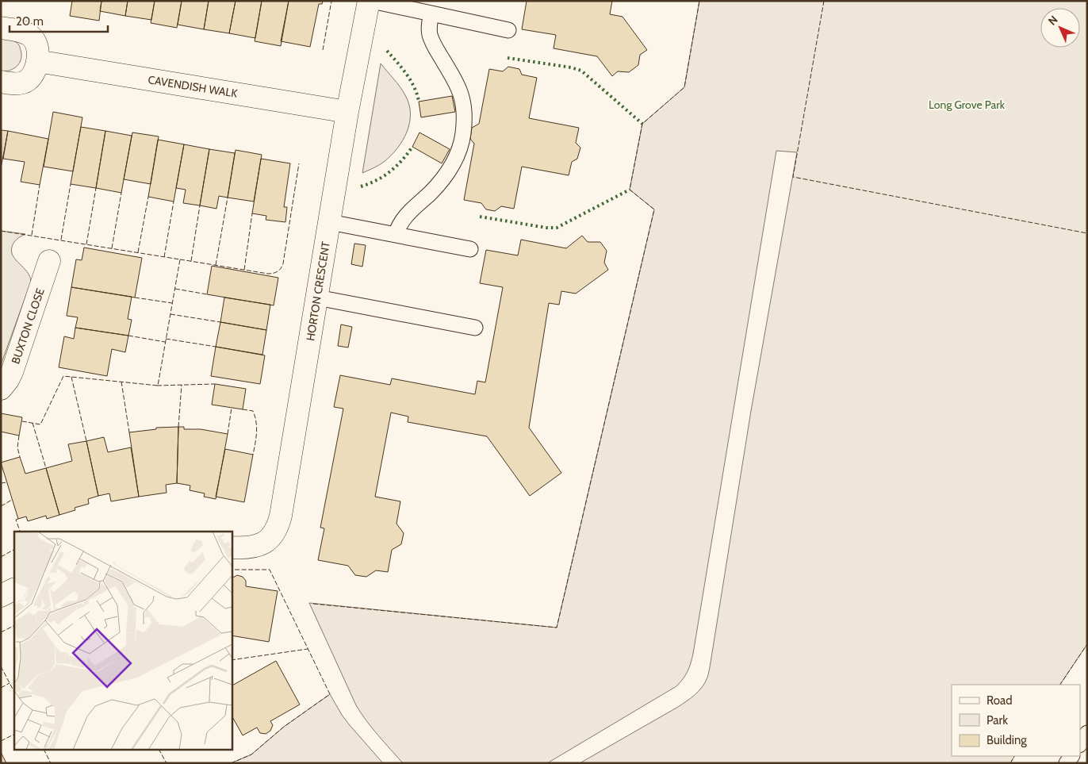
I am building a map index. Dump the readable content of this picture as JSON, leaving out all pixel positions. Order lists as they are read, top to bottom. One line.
{"streets":{"street":["CAVENDISH WALK","HORTON CRESCENT","BUXTON CLOSE"]},"crossings":[["CAVENDISH WALK","HORTON CRESCENT"]],"parks":["Long Grove Park"],"legend":["Road","Park","Building"],"scale_bar":"20 m","north":"top left"}
